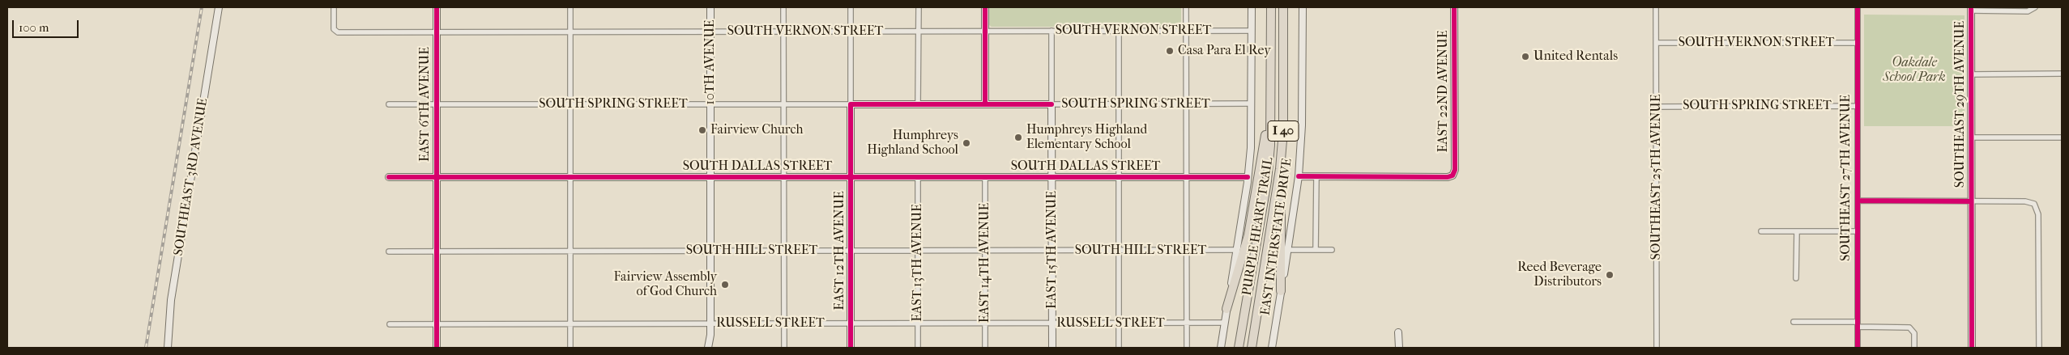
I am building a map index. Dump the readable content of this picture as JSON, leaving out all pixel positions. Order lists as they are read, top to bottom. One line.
{"streets":{"highway":["I 40","PURPLE HEART TRAIL"],"street":["SOUTH VERNON STREET","10TH AVENUE","EAST 22ND AVENUE","EAST 6TH AVENUE","SOUTH SPRING STREET","SOUTHEAST 29TH AVENUE","SOUTH DALLAS STREET","SOUTHEAST 3RD AVENUE","SOUTHEAST 25TH AVENUE","SOUTHEAST 27TH AVENUE","EAST INTERSTATE DRIVE","EAST 15TH AVENUE","SOUTH HILL STREET","EAST 12TH AVENUE","EAST 13TH AVENUE","EAST 14TH AVENUE","RUSSELL STREET"]},"crossings":[["SOUTH VERNON STREET","10TH AVENUE"],["SOUTH VERNON STREET","EAST 6TH AVENUE"],["SOUTH VERNON STREET","SOUTHEAST 25TH AVENUE"],["SOUTH VERNON STREET","SOUTHEAST 27TH AVENUE"],["SOUTH VERNON STREET","EAST 15TH AVENUE"],["SOUTH VERNON STREET","EAST 12TH AVENUE"],["10TH AVENUE","SOUTH SPRING STREET"],["10TH AVENUE","SOUTH DALLAS STREET"],["10TH AVENUE","SOUTH HILL STREET"],["10TH AVENUE","RUSSELL STREET"],["EAST 6TH AVENUE","SOUTH SPRING STREET"],["EAST 6TH AVENUE","SOUTH DALLAS STREET"],["EAST 6TH AVENUE","SOUTH HILL STREET"],["EAST 6TH AVENUE","RUSSELL STREET"],["SOUTH SPRING STREET","SOUTHEAST 25TH AVENUE"],["SOUTH SPRING STREET","SOUTHEAST 27TH AVENUE"],["SOUTH SPRING STREET","EAST 15TH AVENUE"],["SOUTH SPRING STREET","EAST 12TH AVENUE"],["SOUTH DALLAS STREET","EAST 15TH AVENUE"],["SOUTH DALLAS STREET","EAST 12TH AVENUE"],["SOUTH DALLAS STREET","EAST 13TH AVENUE"],["SOUTH DALLAS STREET","EAST 14TH AVENUE"],["EAST 15TH AVENUE","SOUTH HILL STREET"],["EAST 15TH AVENUE","RUSSELL STREET"],["SOUTH HILL STREET","EAST 12TH AVENUE"],["SOUTH HILL STREET","EAST 13TH AVENUE"],["SOUTH HILL STREET","EAST 14TH AVENUE"],["EAST 12TH AVENUE","RUSSELL STREET"],["EAST 13TH AVENUE","RUSSELL STREET"],["EAST 14TH AVENUE","RUSSELL STREET"]],"parks":["Oakdale School Park"],"places":["Casa Para El Rey","United Rentals","Fairview Church","Humphreys Highland Elementary School","Humphreys Highland School","Reed Beverage Distributors","Fairview Assembly of God Church"],"scale_bar":"100 m"}
